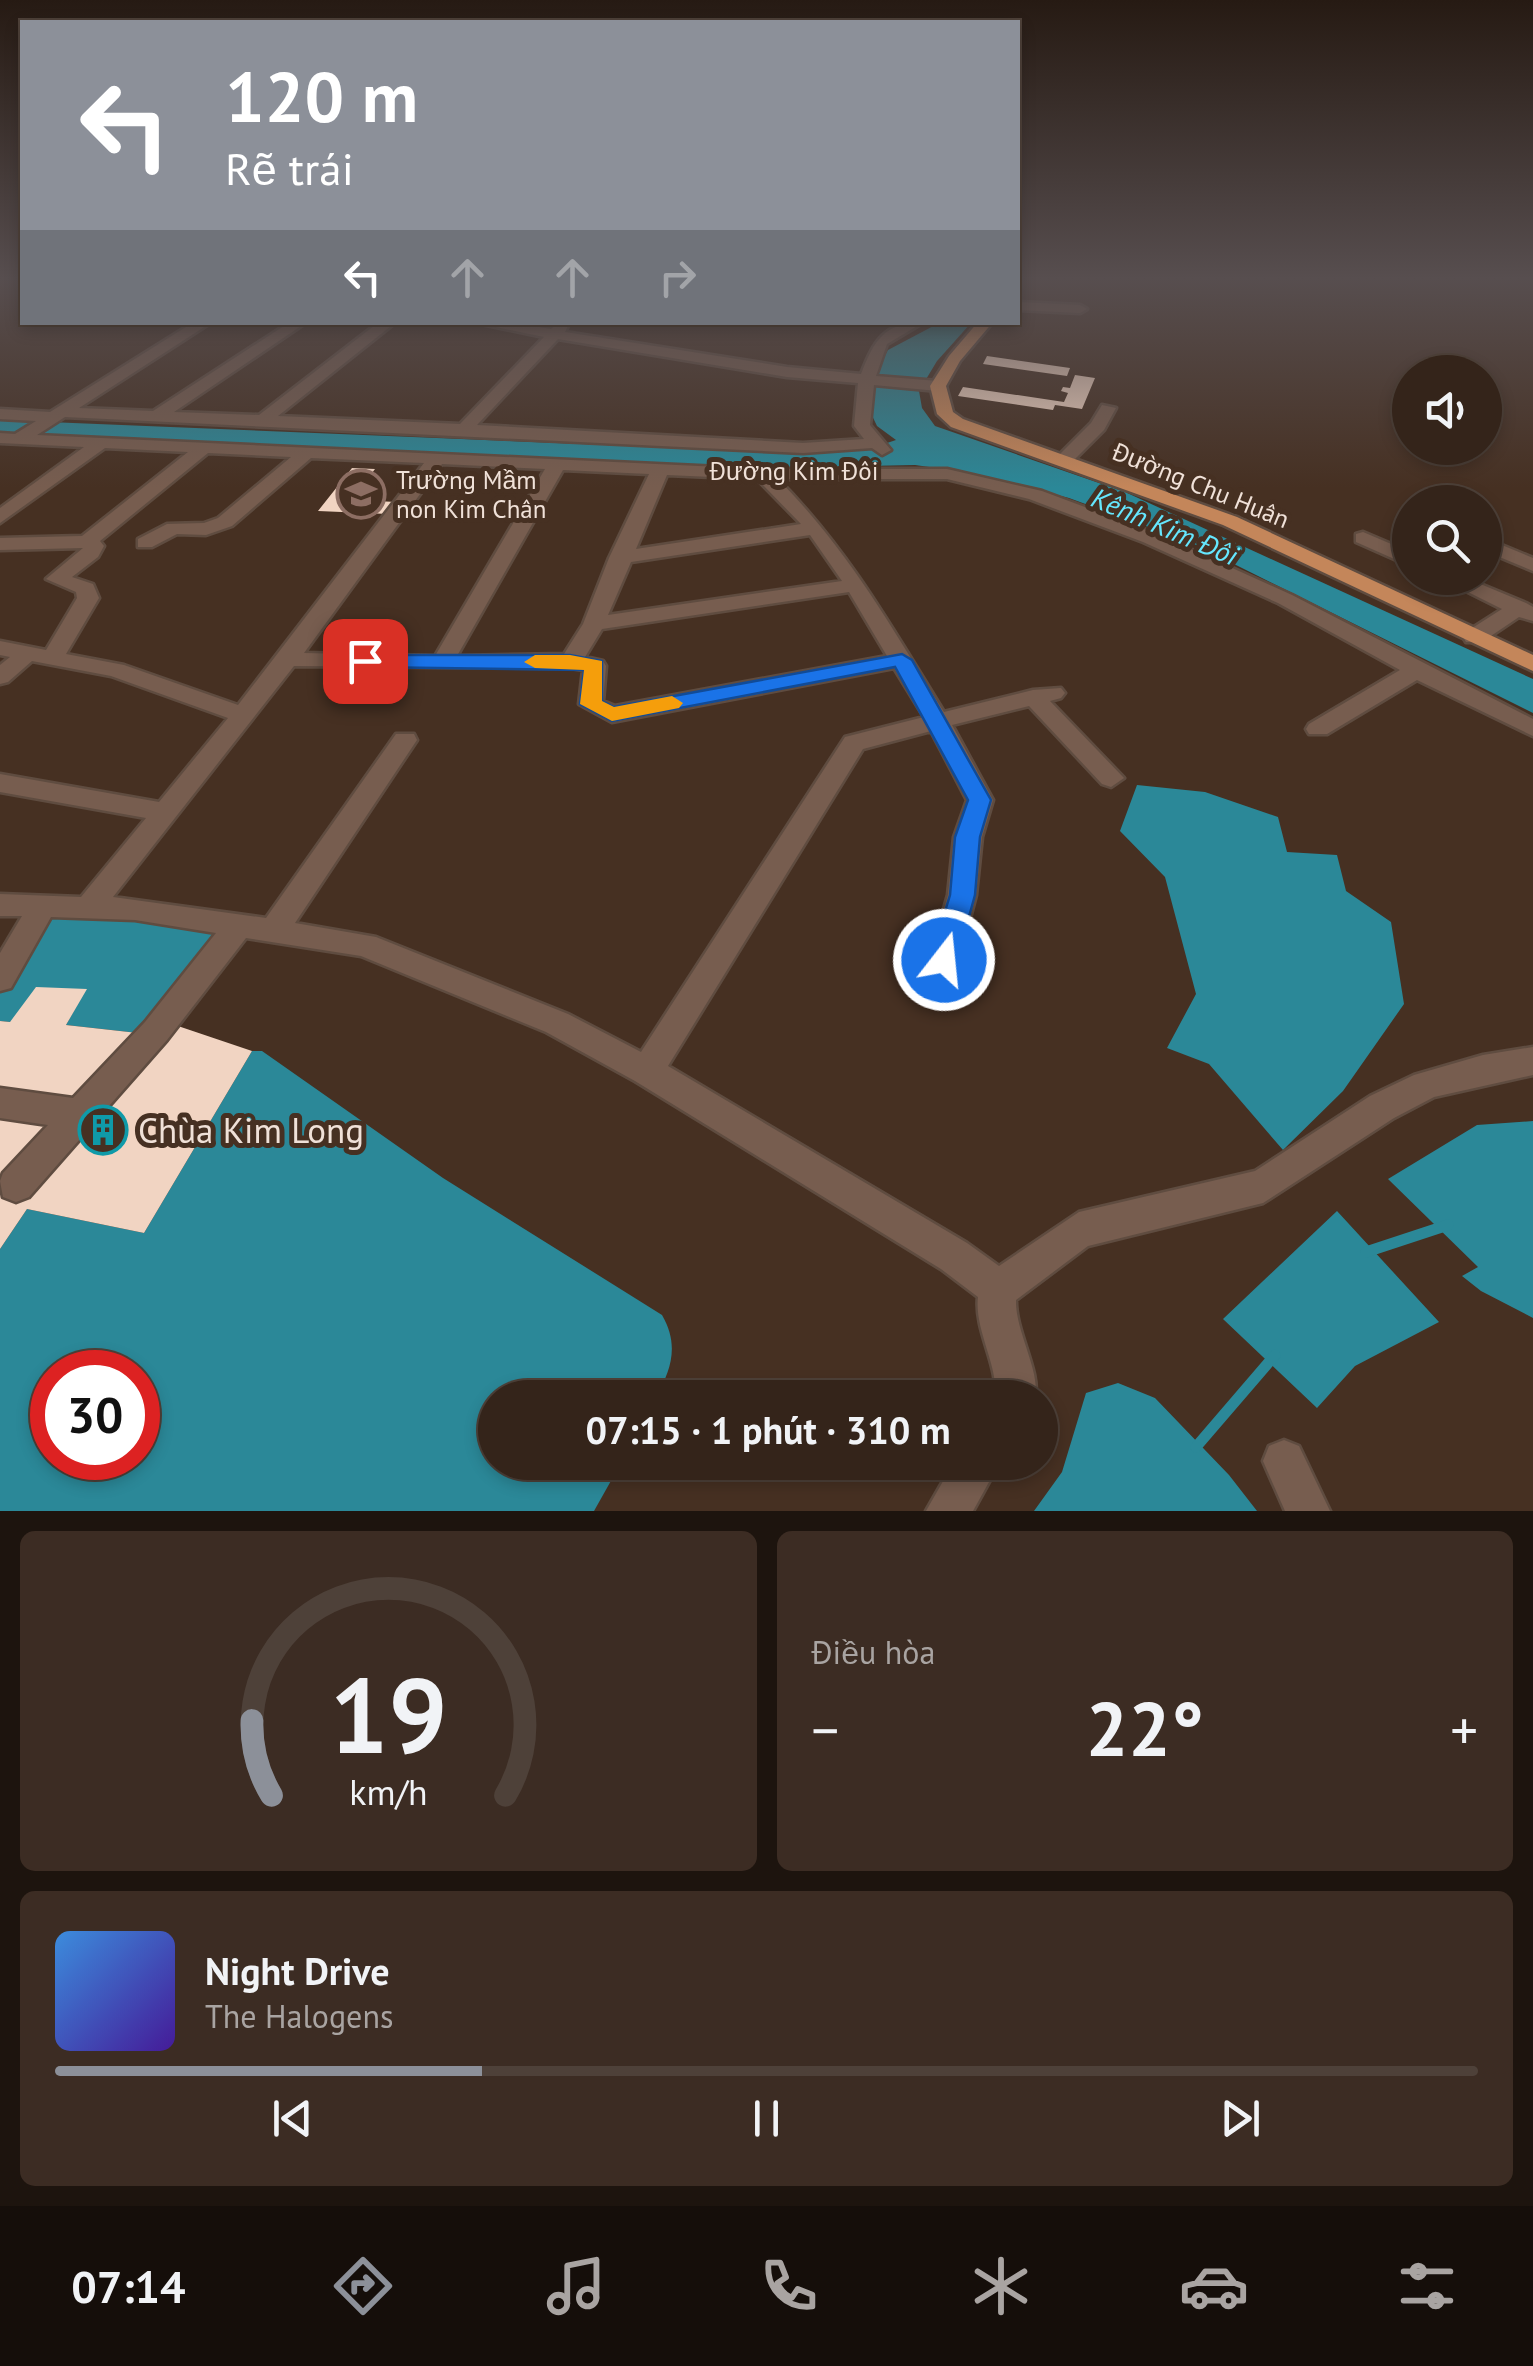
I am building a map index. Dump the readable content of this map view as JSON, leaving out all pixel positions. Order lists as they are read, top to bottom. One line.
{"streets":{"main road":["Đường Chu Huân"],"street":["Đường Kim Đôi"]},"water":["Kênh Kim Đôi"],"places":{"school or university":["Trường Mầm non Kim Chân"],"building":["Chùa Kim Long"]},"page":{"turn":["120 m","Rẽ trái"],"limit":"30","trip":"07:15 · 1 phút · 310 m","tile":"Điều hòa","heat":["−","22°","+"],"song":["Night Drive","The Halogens"],"tabs":"07:14","gauge":["19","km/h"]}}
